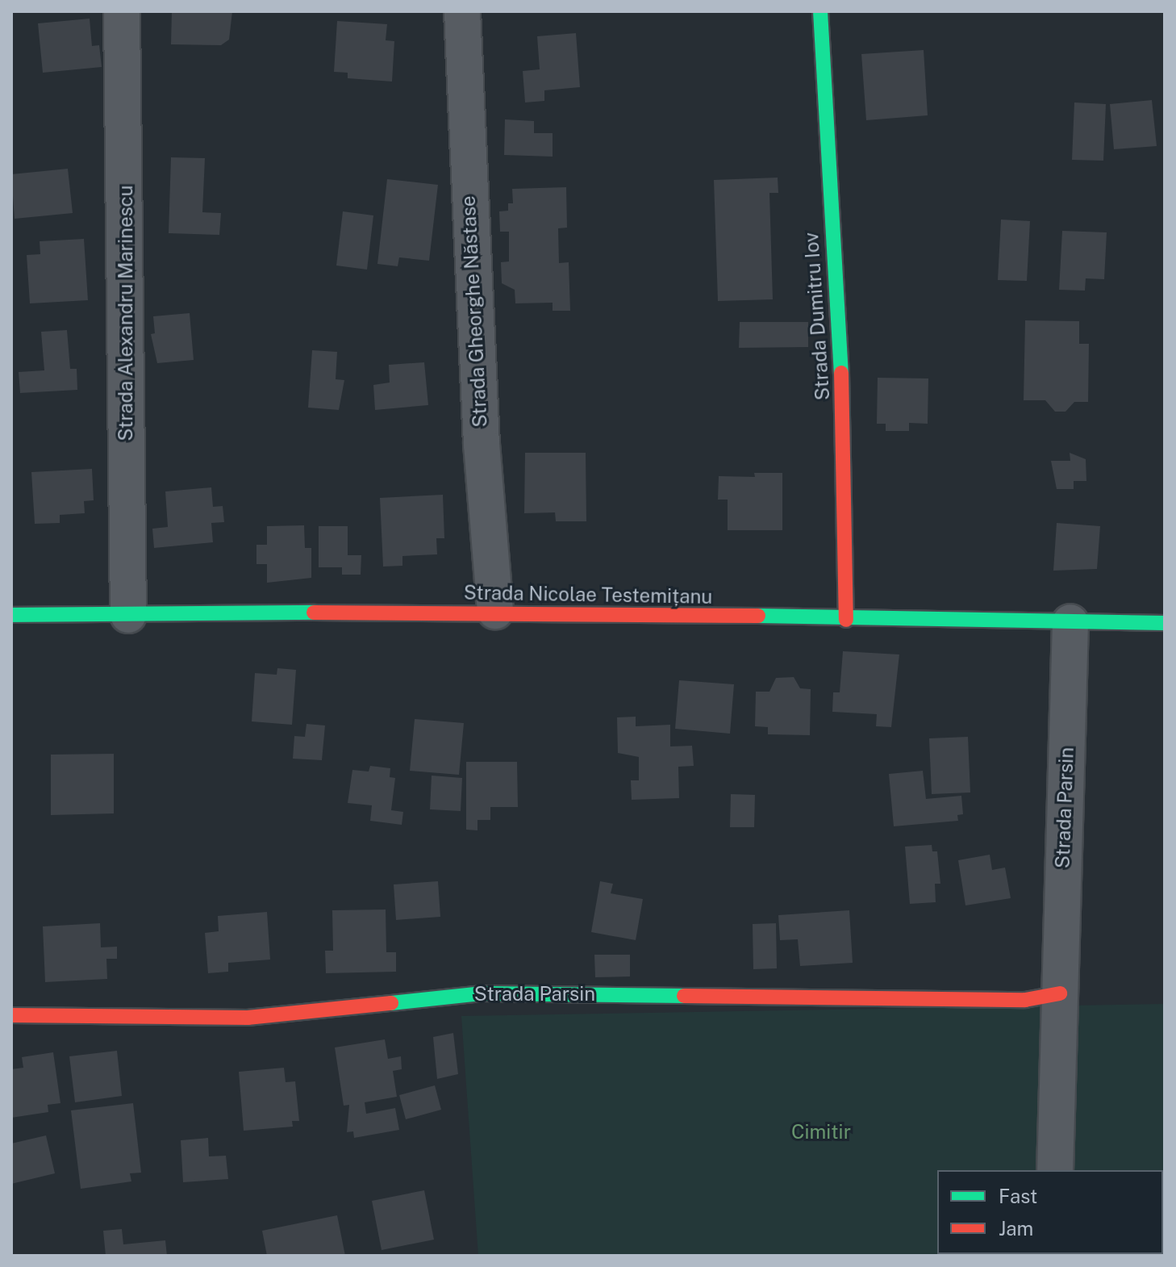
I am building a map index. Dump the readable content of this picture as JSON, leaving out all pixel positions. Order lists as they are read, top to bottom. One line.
{"streets":{"street":["Strada Gheorghe Năstase","Strada Alexandru Marinescu","Strada Dumitru Iov","Strada Nicolae Testemițanu","Strada Parsin"]},"crossings":[["Strada Gheorghe Năstase","Strada Nicolae Testemițanu"],["Strada Alexandru Marinescu","Strada Nicolae Testemițanu"],["Strada Dumitru Iov","Strada Nicolae Testemițanu"],["Strada Nicolae Testemițanu","Strada Parsin"]],"parks":["Cimitir"],"legend":["Fast","Jam"]}
